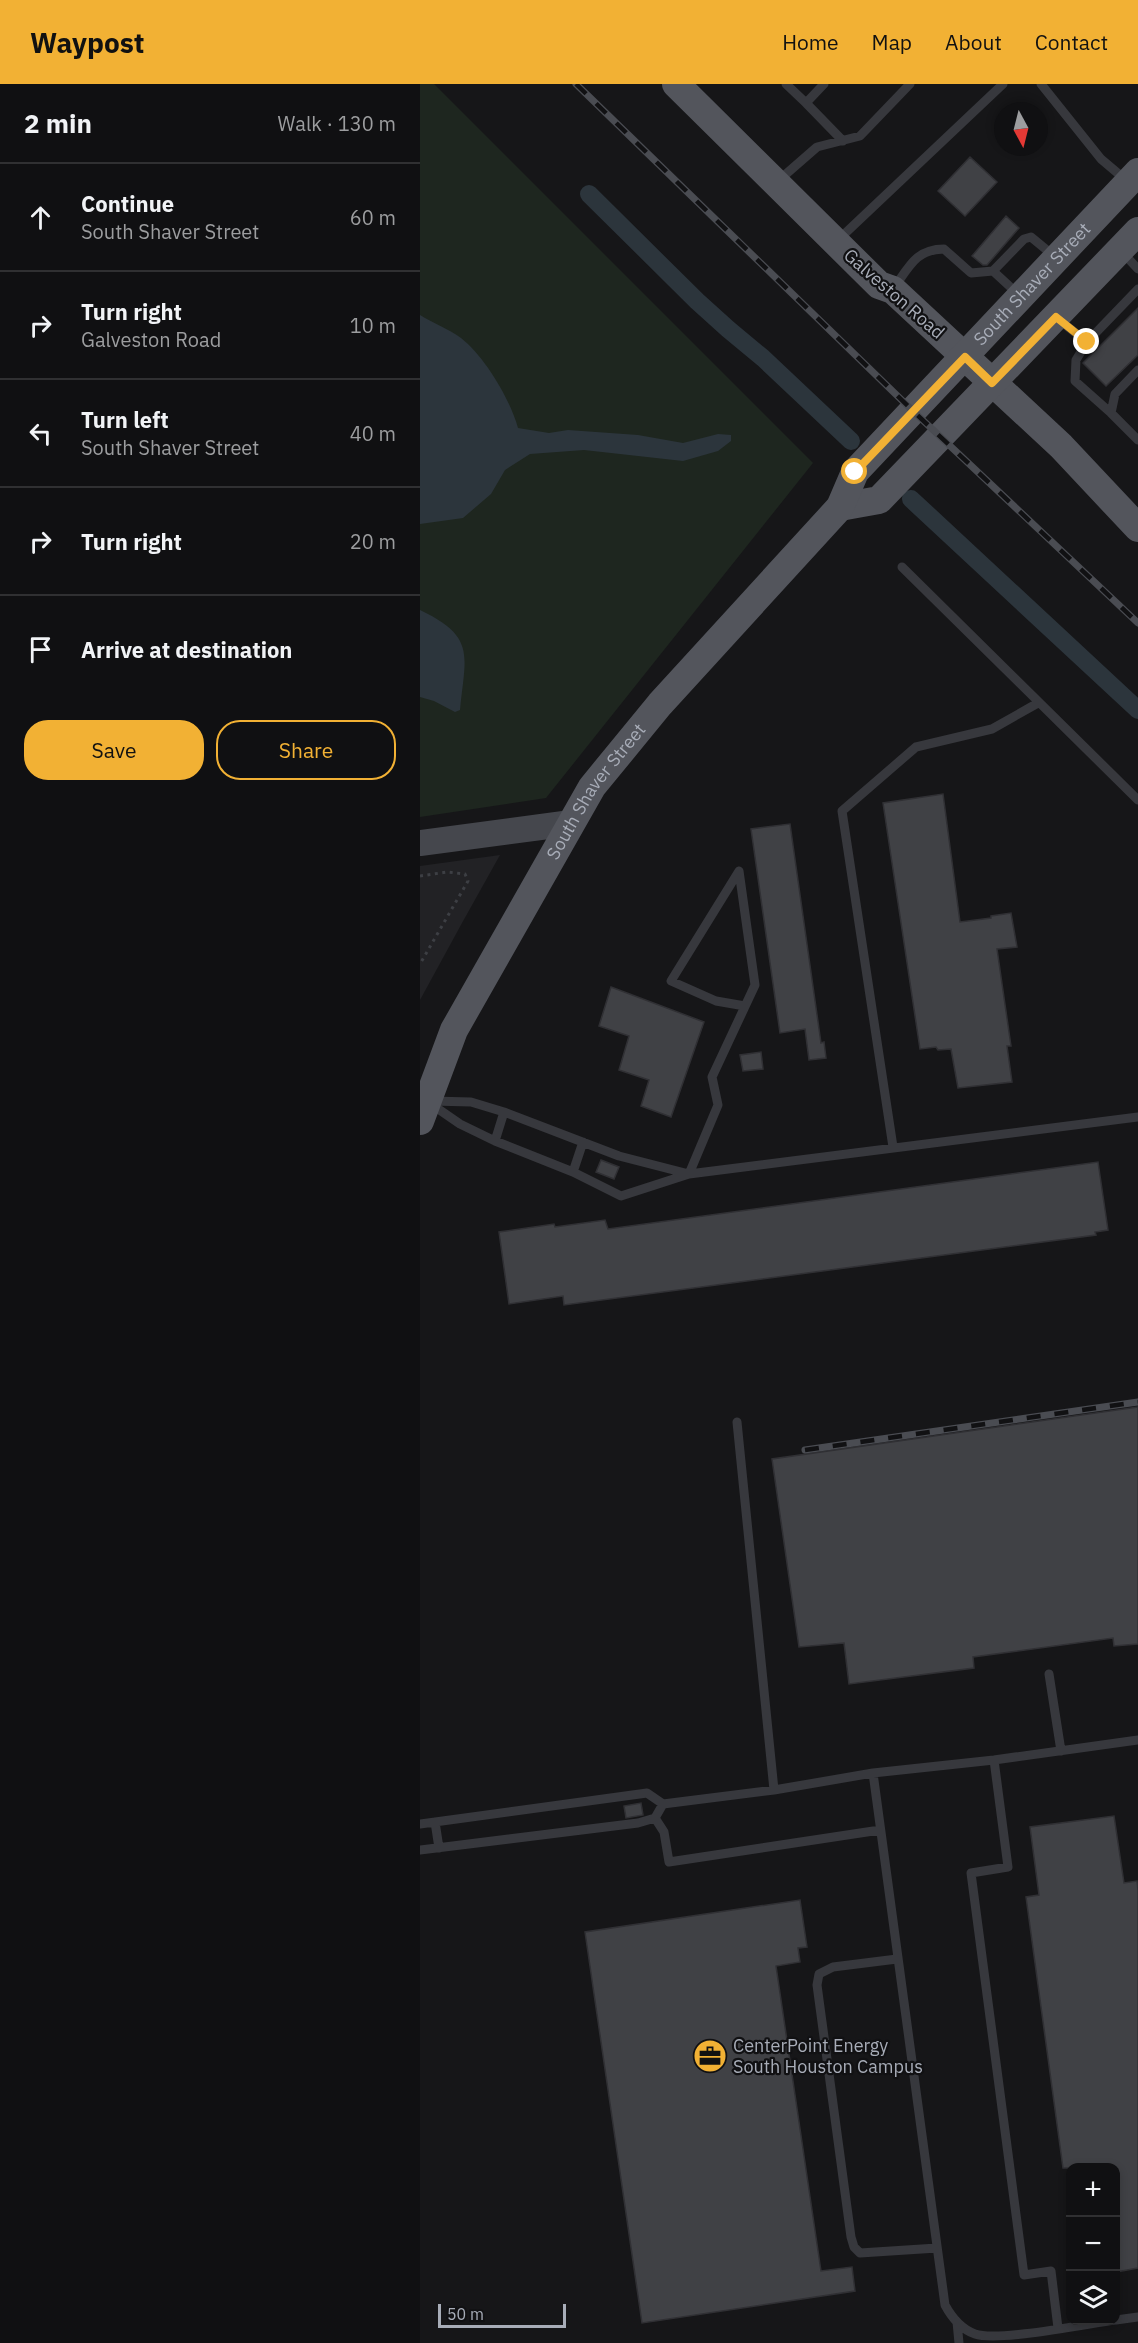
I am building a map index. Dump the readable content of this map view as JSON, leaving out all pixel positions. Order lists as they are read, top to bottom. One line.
{"streets":{"main road":["South Shaver Street","Galveston Road"]},"crossings":[["South Shaver Street","Galveston Road"]],"places":{"office":["CenterPoint Energy South Houston Campus"]},"scale_bar":"50 m","north":"bottom","page":{"header":"Waypost","nav":["Home","Map","About","Contact"],"heading":["2 min","Walk · 130 m"],"list":[["Continue","South Shaver Street","60 m"],["Turn right","Galveston Road","10 m"],["Turn left","South Shaver Street","40 m"],["Turn right","20 m"],"Arrive at destination"],"buttons":["Save","Share"],"map_buttons":["+","−"],"scale":"50 m"}}
